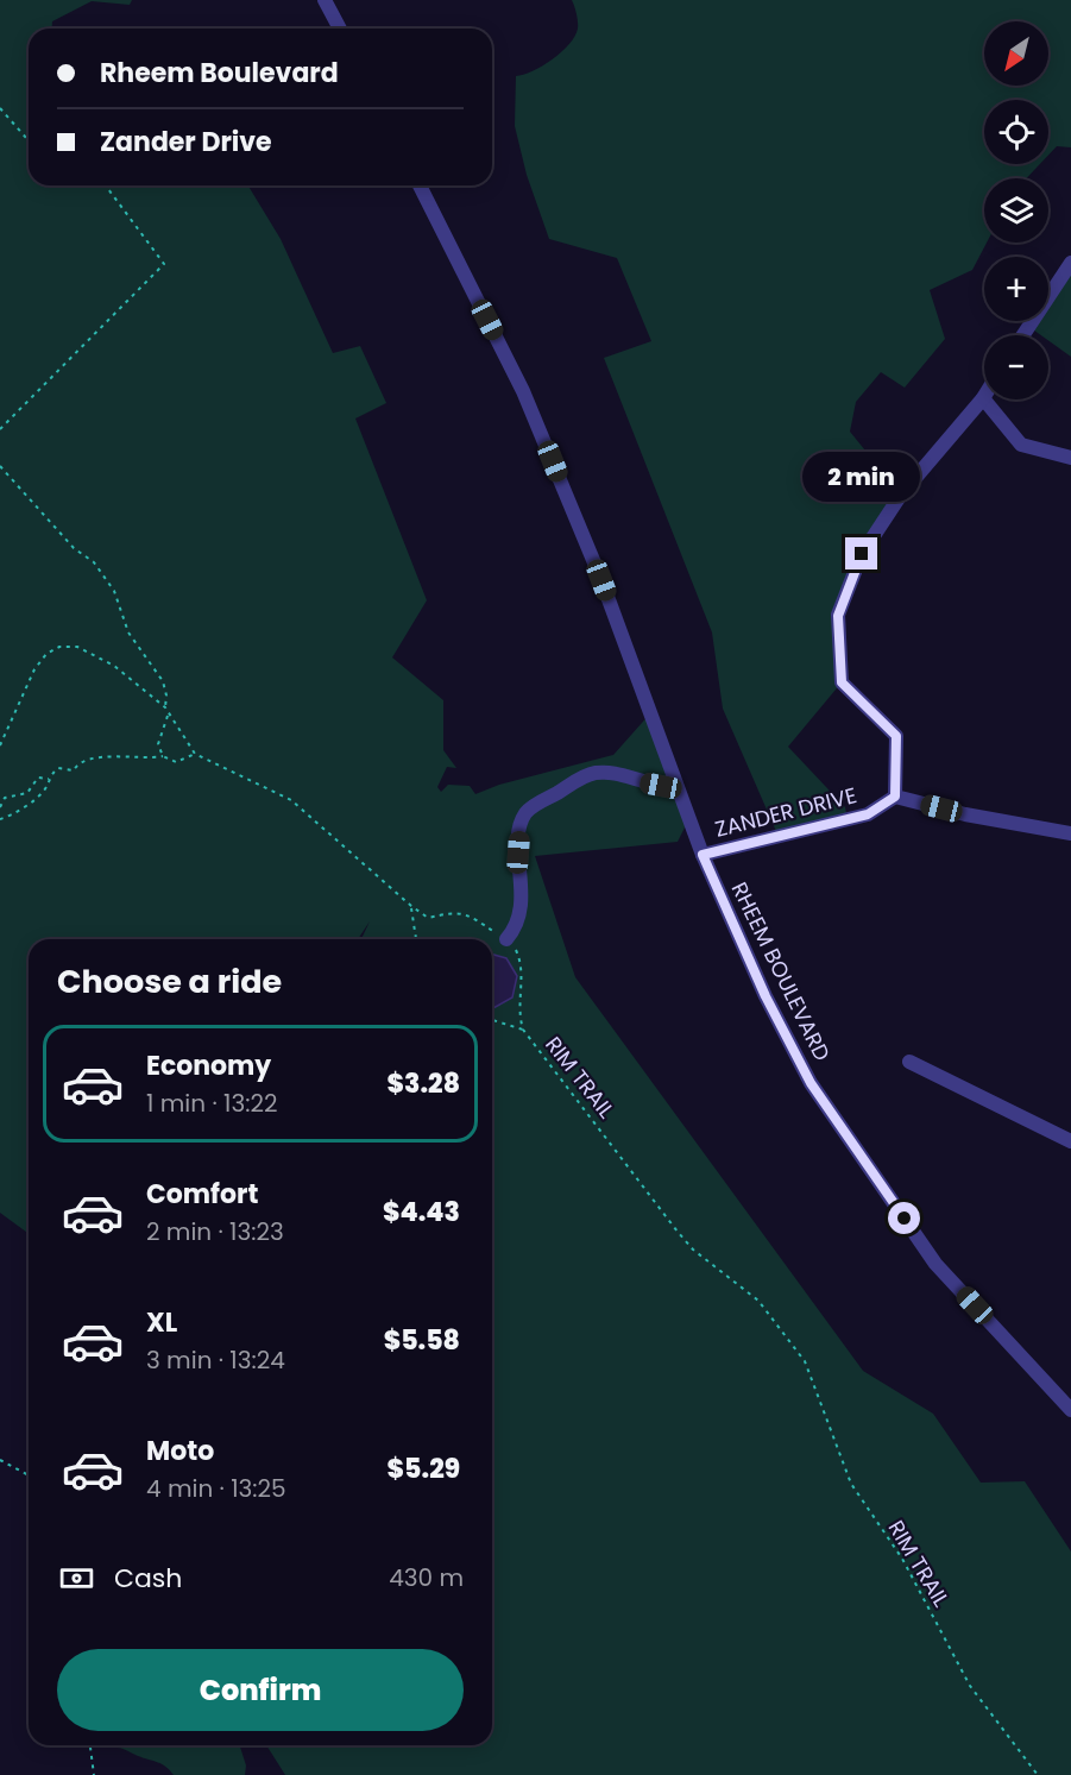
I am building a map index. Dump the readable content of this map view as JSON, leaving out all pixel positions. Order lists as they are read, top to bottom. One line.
{"streets":{"street":["ZANDER DRIVE","RHEEM BOULEVARD"],"path":["RIM TRAIL"]},"crossings":[["ZANDER DRIVE","RHEEM BOULEVARD"]],"north":"bottom left","page":{"map_buttons":["+","−"],"banner":["Rheem Boulevard","Zander Drive"],"bubble":"2 min","heading":"Choose a ride","list":[{"name":"Economy","note":"1 min · 13:22","value":"$3.28"},{"name":"Comfort","note":"2 min · 13:23","value":"$4.43"},{"name":"XL","note":"3 min · 13:24","value":"$5.58"},{"name":"Moto","note":"4 min · 13:25","value":"$5.29"}],"pay":["Cash","430 m"],"buttons":"Confirm"}}
